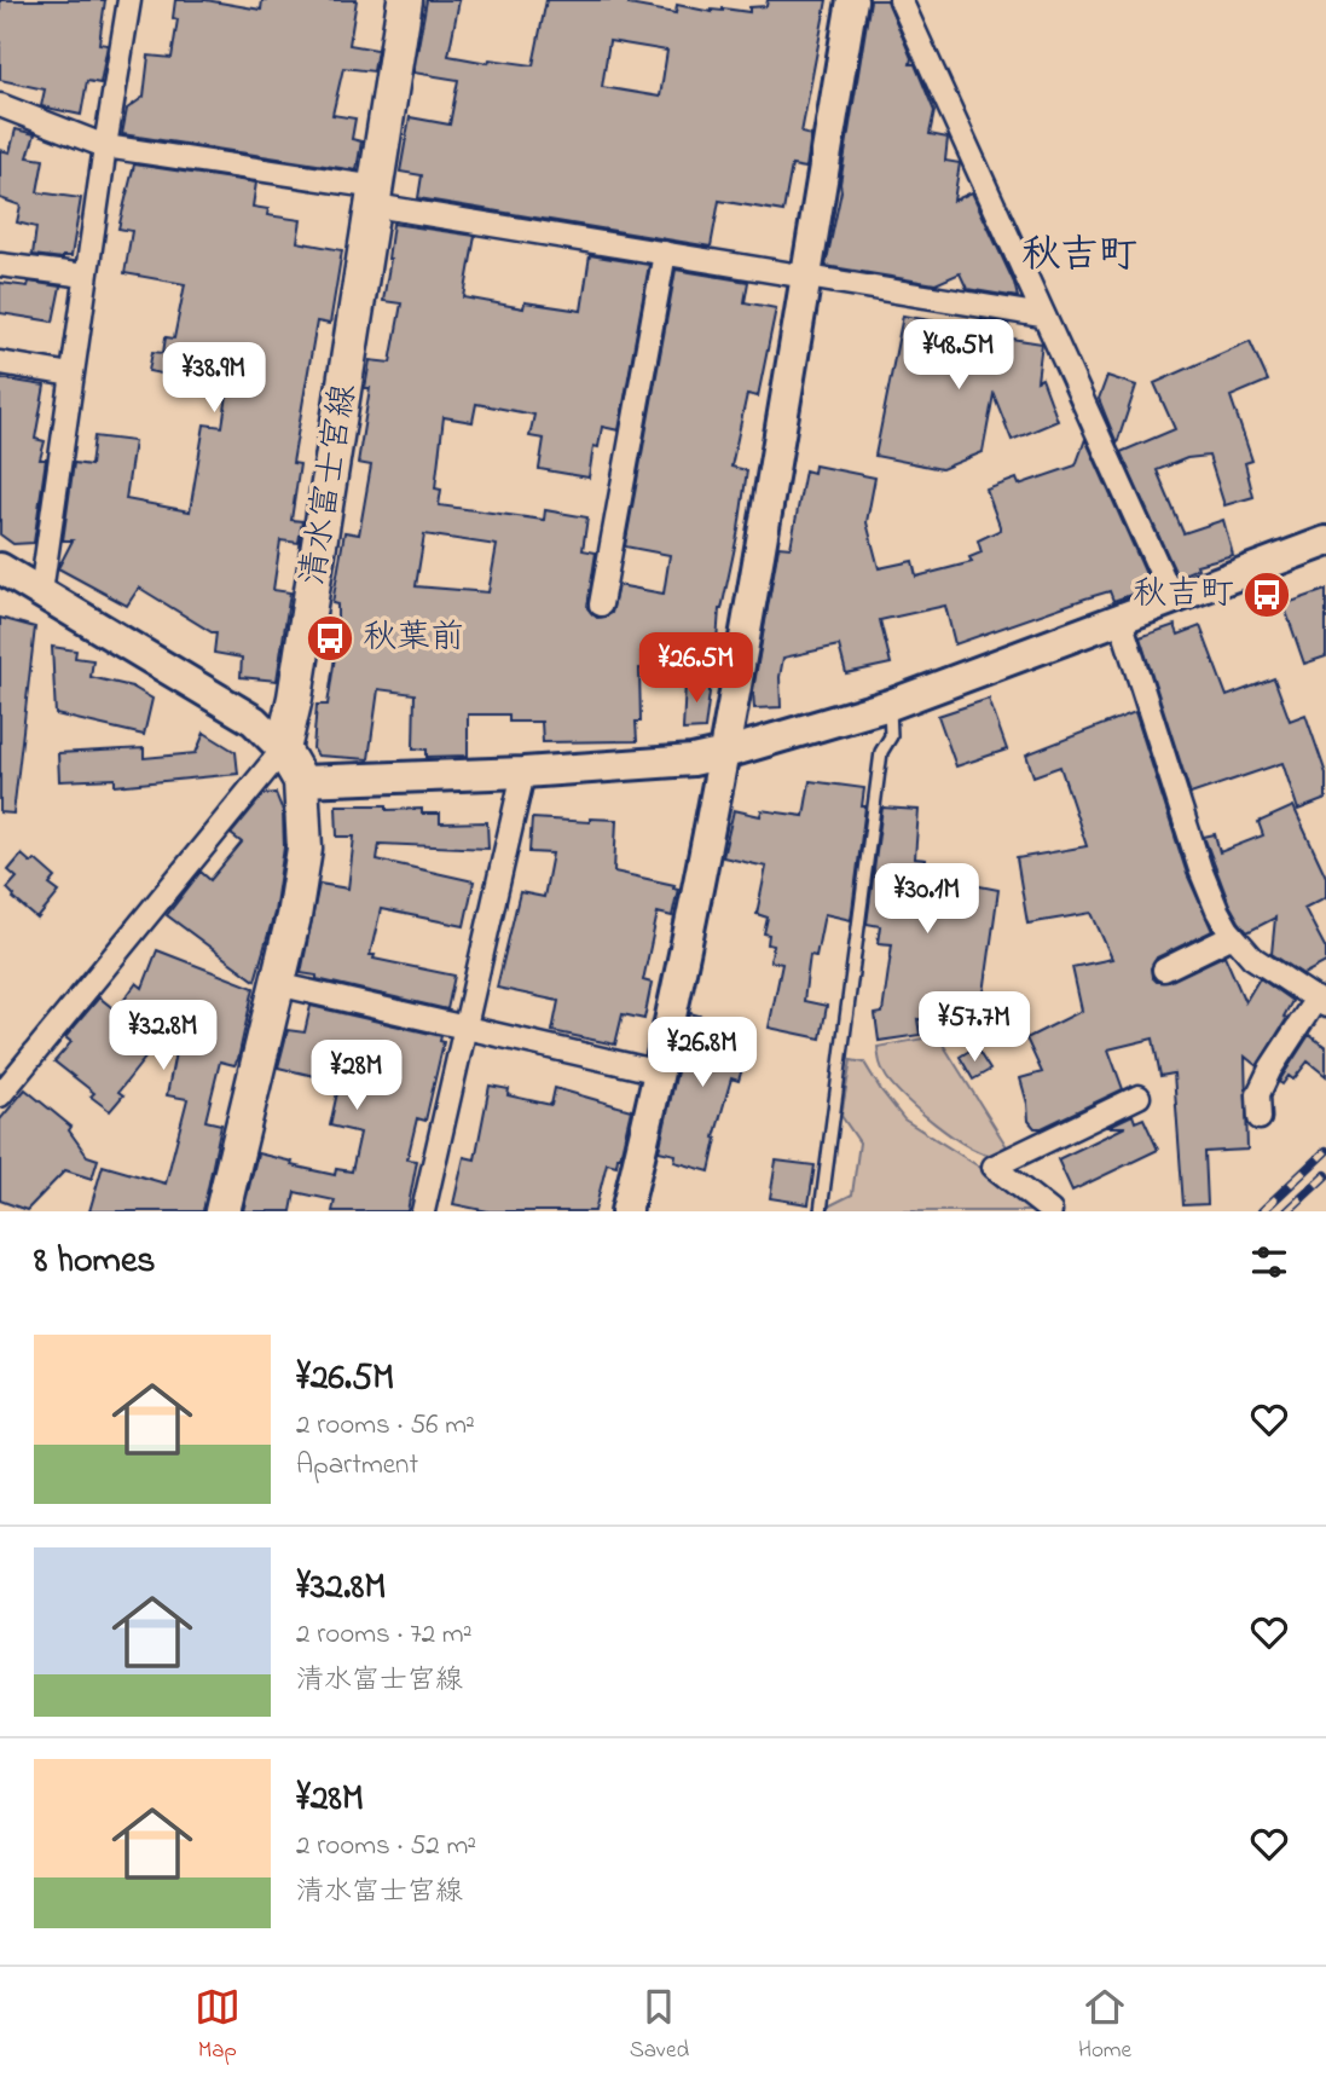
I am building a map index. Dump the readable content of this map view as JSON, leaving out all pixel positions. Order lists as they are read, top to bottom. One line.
{"streets":{"main road":["清水富士宮線"]},"districts":["秋吉町"],"places":{"bus stop":["秋吉町","秋葉前"]},"page":{"price":["¥48.5M","¥38.9M","¥26.5M","¥30.1M","¥57.7M","¥32.8M","¥26.8M","¥28M"],"heading":"8 homes","list":[{"name":"¥26.5M","note":"2 rooms · 56 m² · Apartment"},{"name":"¥32.8M","note":"2 rooms · 72 m² · 清水富士宮線"},{"name":"¥28M","note":"2 rooms · 52 m² · 清水富士宮線"}],"tabs":["Map","Saved","Home"]}}
